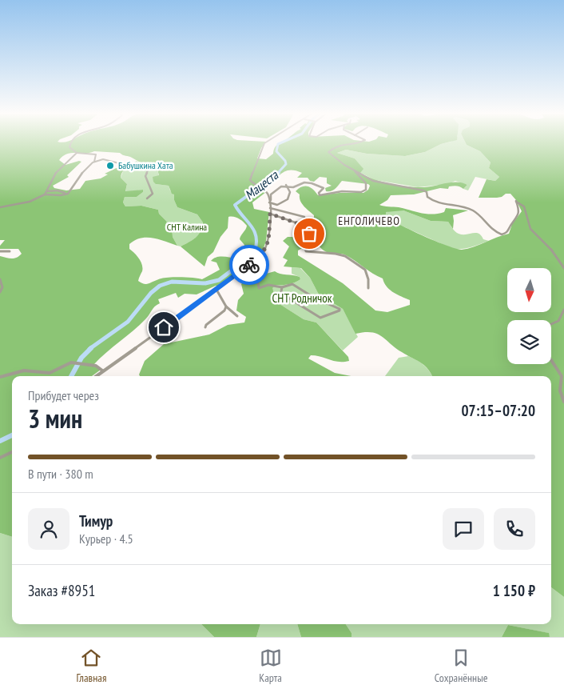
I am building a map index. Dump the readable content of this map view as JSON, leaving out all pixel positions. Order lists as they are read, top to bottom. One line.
{"districts":["ЕНГОЛИЧЕВО"],"water":["Мацеста"],"parks":["СНТ Калина","СНТ Родничок"],"places":["Бабушкина Хата"],"north":"bottom","page":{"heading":["3 мин","Прибудет через","07:15–07:20"],"panel":["Тимур","Курьер · 4.5","Заказ #8951","1 150 ₽"],"bar":"В пути · 380 m","tabs":["Главная","Карта","Сохранённые"]}}
